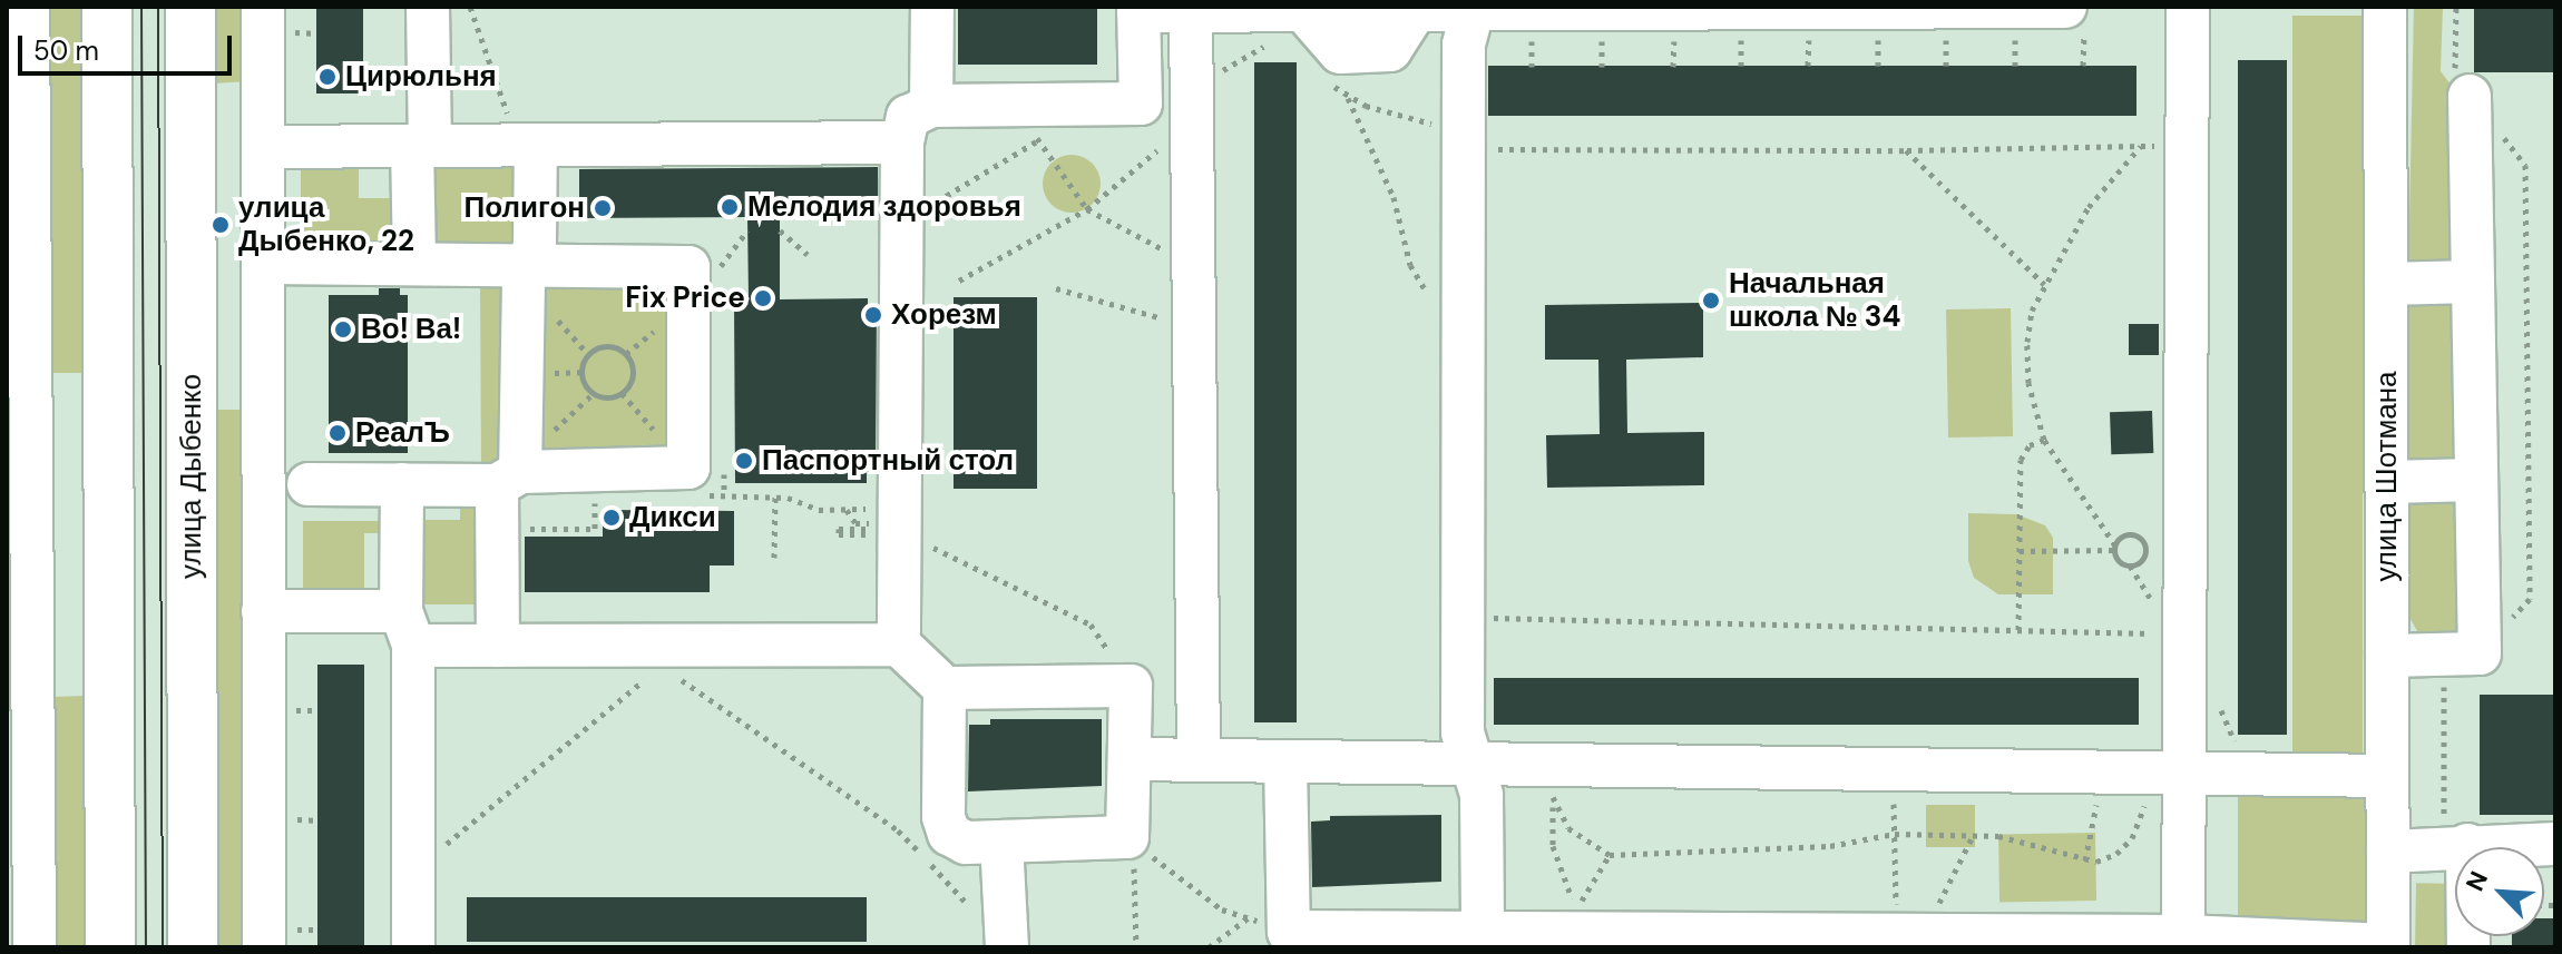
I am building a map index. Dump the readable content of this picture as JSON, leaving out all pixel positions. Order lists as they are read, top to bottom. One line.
{"streets":{"main road":["улица Дыбенко"],"street":["улица Шотмана"]},"places":["Цирюльня","Мелодия здоровья","Полигон","улица Дыбенко, 22","Fix Price","Начальная школа № 34","Хорезм","Во! Ва!","РеалЪ","Паспортный стол","Дикси"],"scale_bar":"50 m","north":"top left"}
